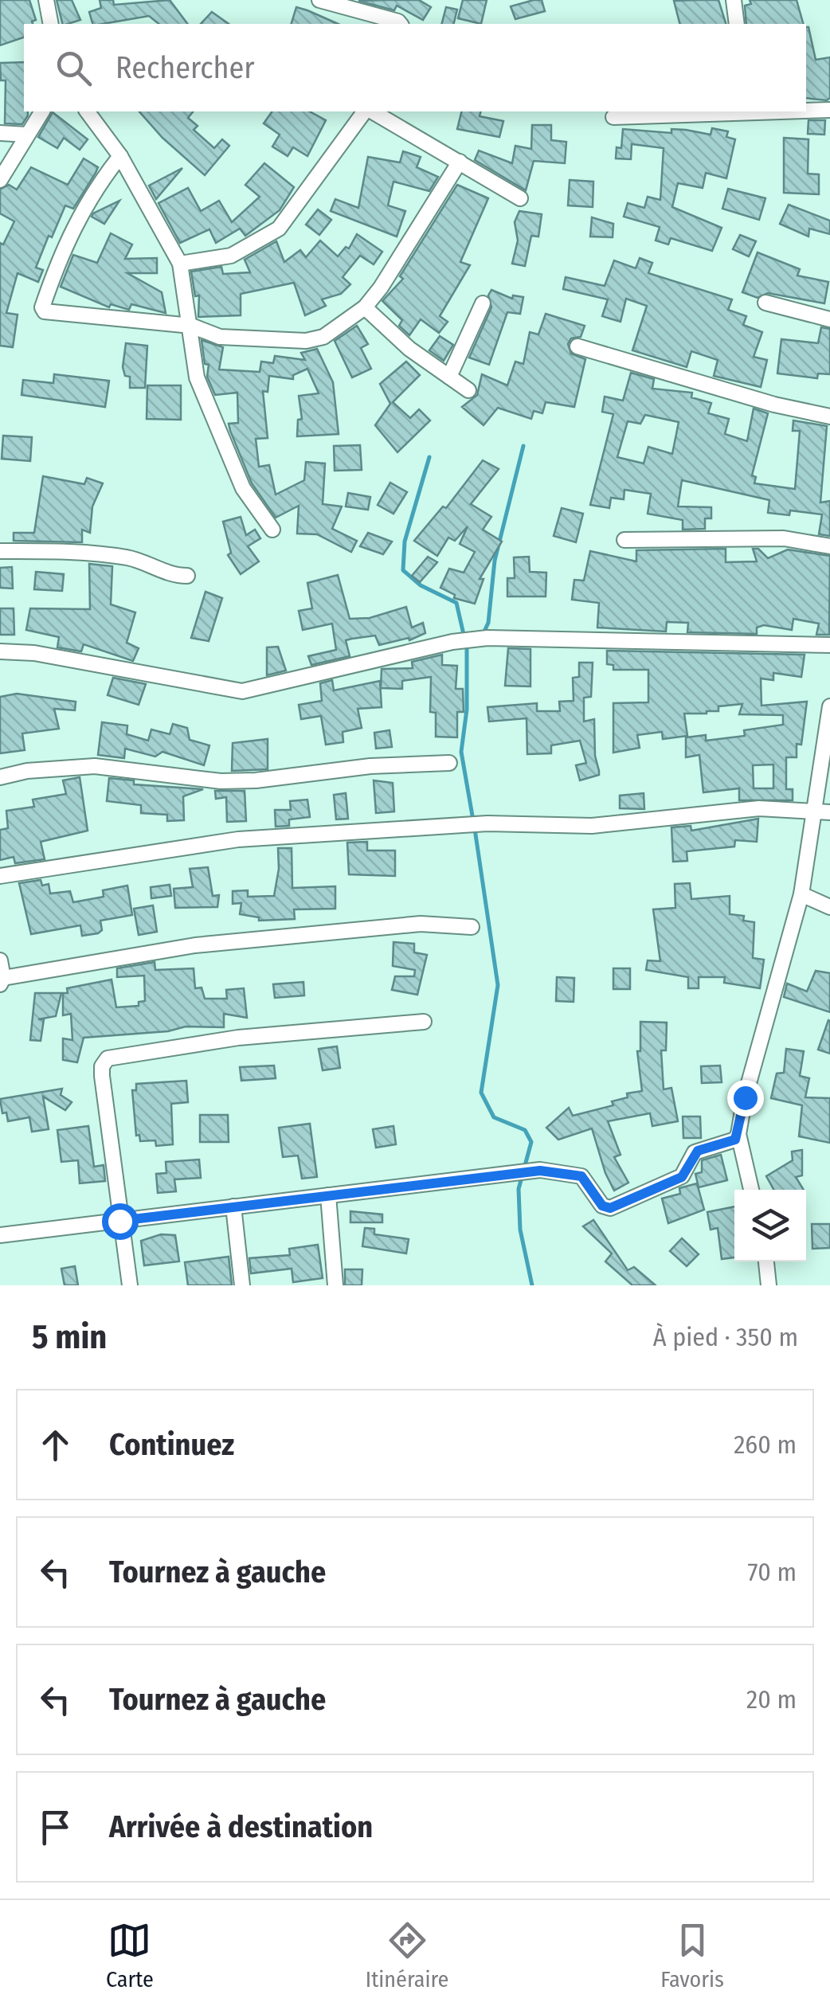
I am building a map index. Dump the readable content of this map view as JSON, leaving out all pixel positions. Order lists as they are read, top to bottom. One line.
{"page":{"search":"Rechercher","heading":["5 min","À pied · 350 m"],"list":[["Continuez","260 m"],["Tournez à gauche","70 m"],["Tournez à gauche","20 m"],"Arrivée à destination"],"nav":["Carte","Itinéraire","Favoris"]}}
